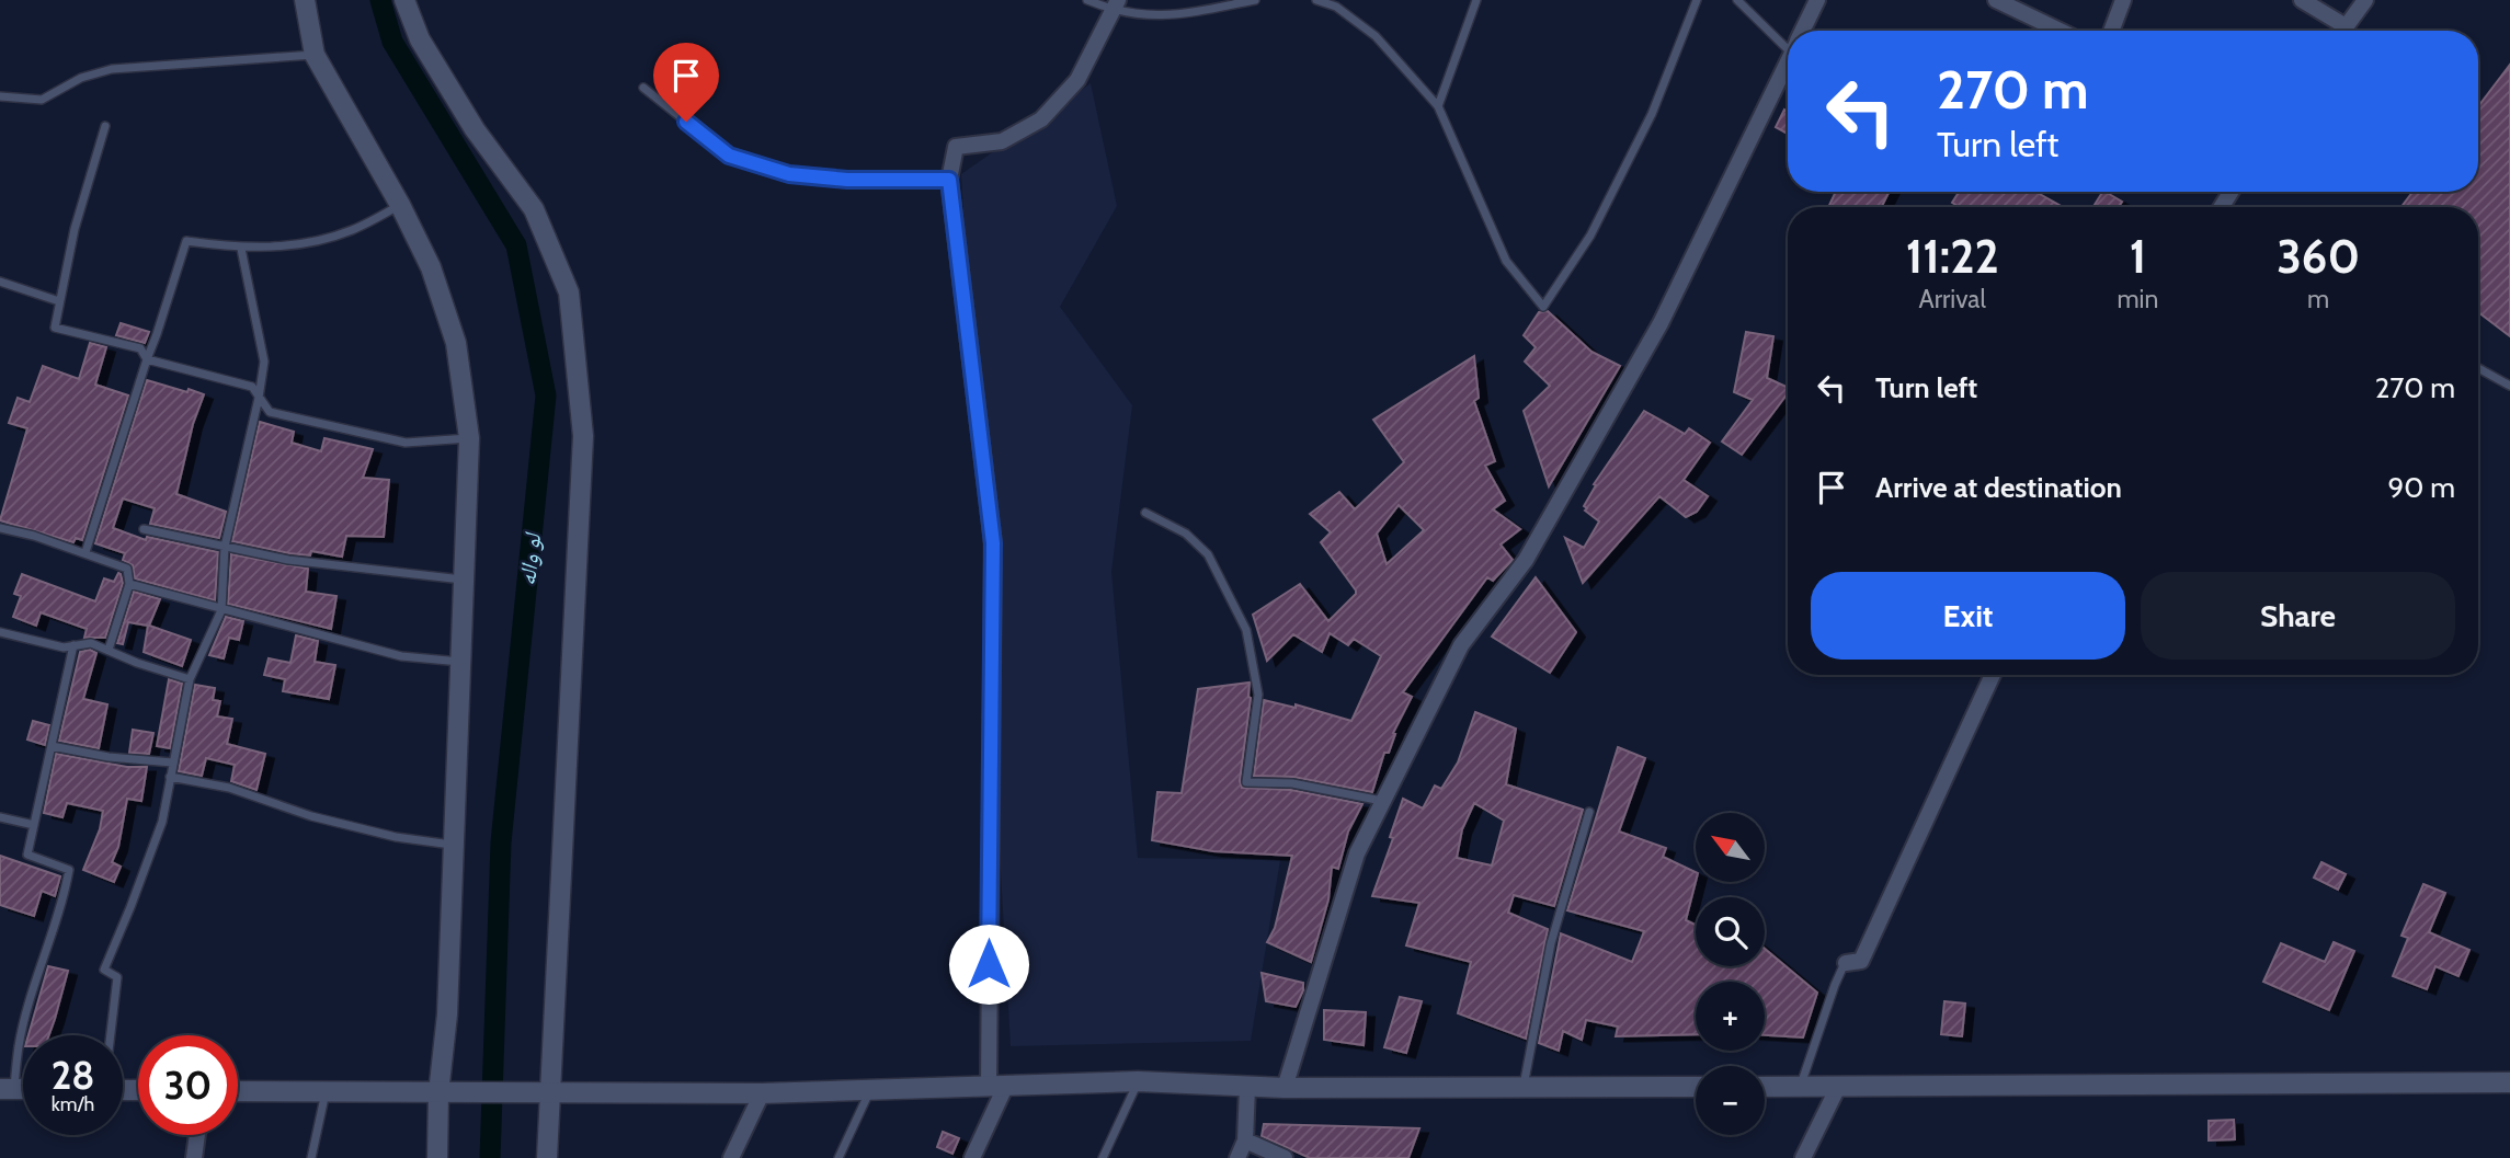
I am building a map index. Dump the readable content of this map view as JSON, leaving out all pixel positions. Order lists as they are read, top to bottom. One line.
{"water":["لو واله"],"north":"top left","page":{"turn":["270 m","Turn left"],"eta":["11:22","Arrival","1","min","360","m"],"list":[{"name":"Turn left","value":"270 m"},{"name":"Arrive at destination","value":"90 m"}],"buttons":["Exit","Share"],"map_buttons":["+","−"],"speed":"28 km/h","limit":"30"}}
